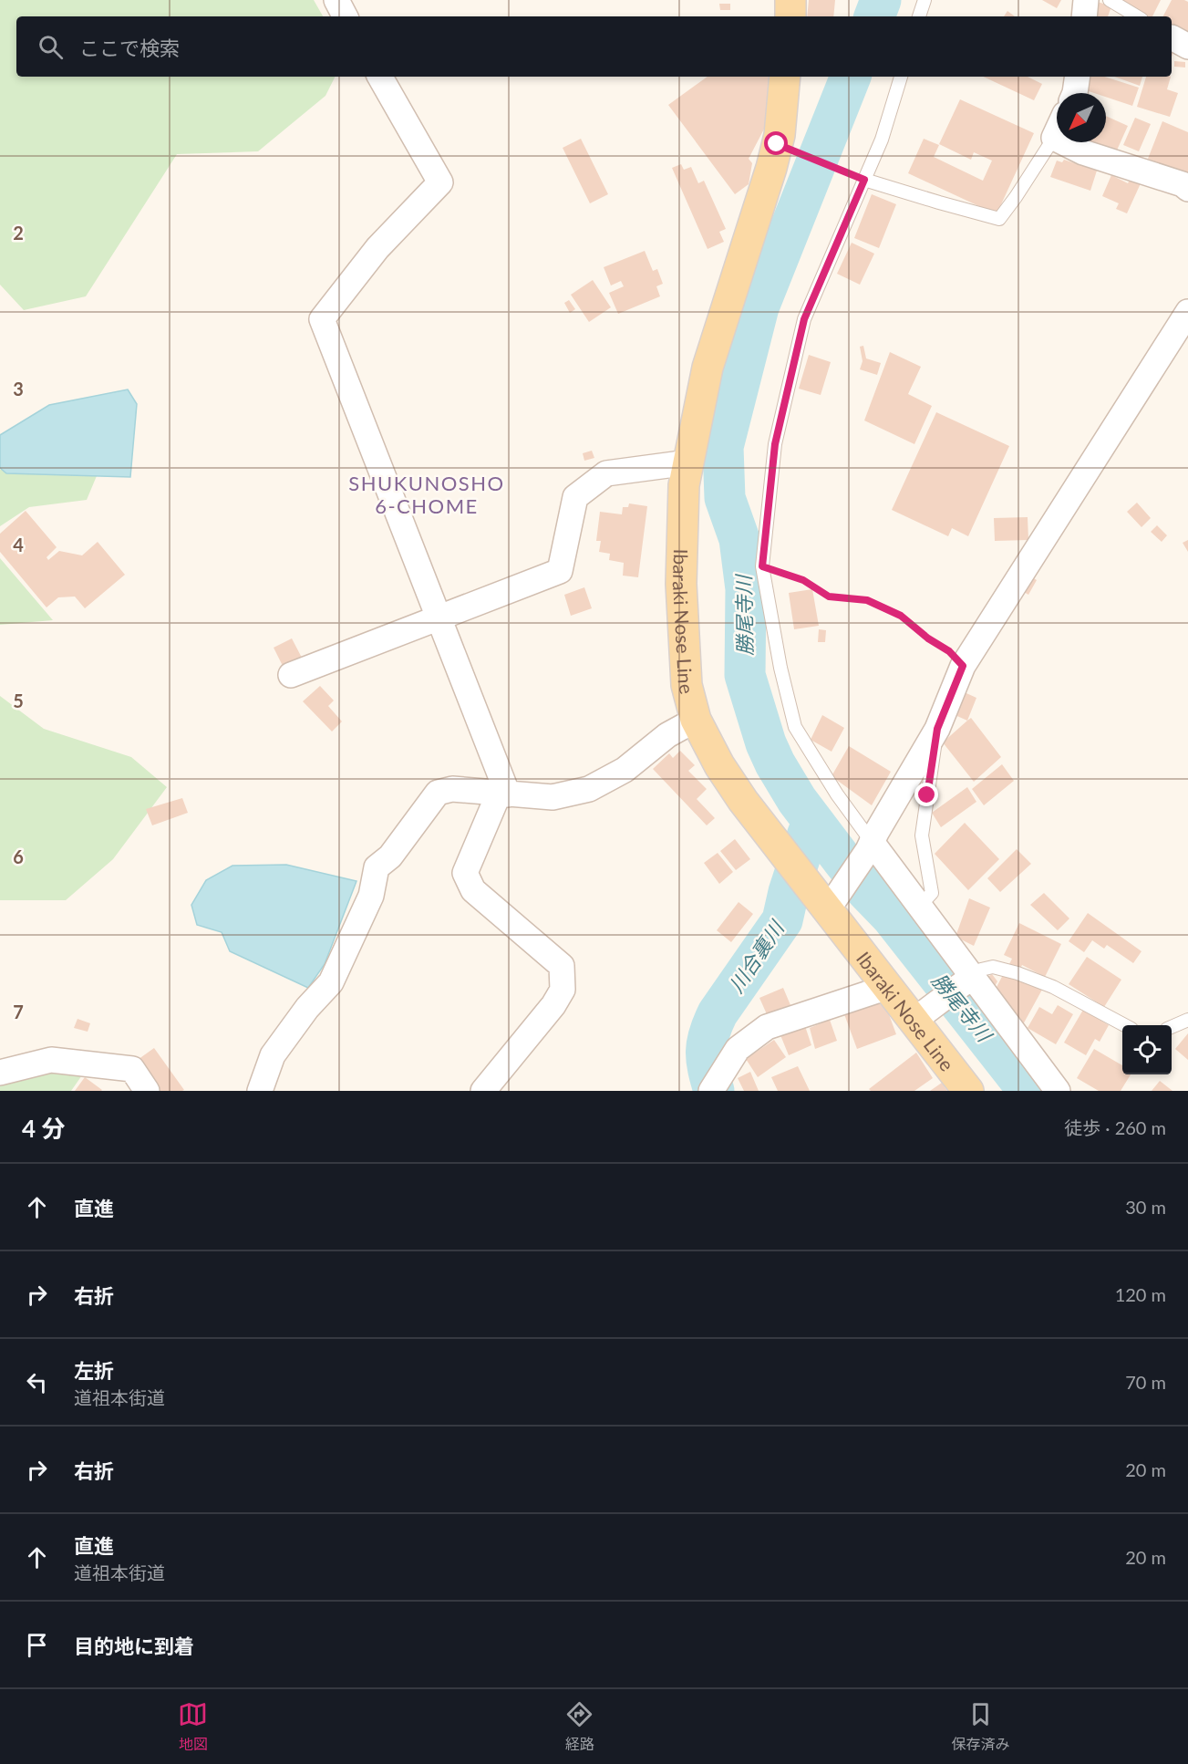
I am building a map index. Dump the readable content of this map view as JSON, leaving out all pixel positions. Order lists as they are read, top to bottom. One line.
{"streets":{"main road":["Ibaraki Nose Line"]},"districts":["SHUKUNOSHO 6-CHOME"],"water":["勝尾寺川","川合裏川"],"north":"bottom left","page":{"search":"ここで検索","heading":["4 分","徒歩 · 260 m"],"list":[["直進","30 m"],["右折","120 m"],["左折","道祖本街道","70 m"],["右折","20 m"],["直進","道祖本街道","20 m"],"目的地に到着"],"nav":["地図","経路","保存済み"]},"grid":{"rows":["2","3","4","5","6","7"]}}
